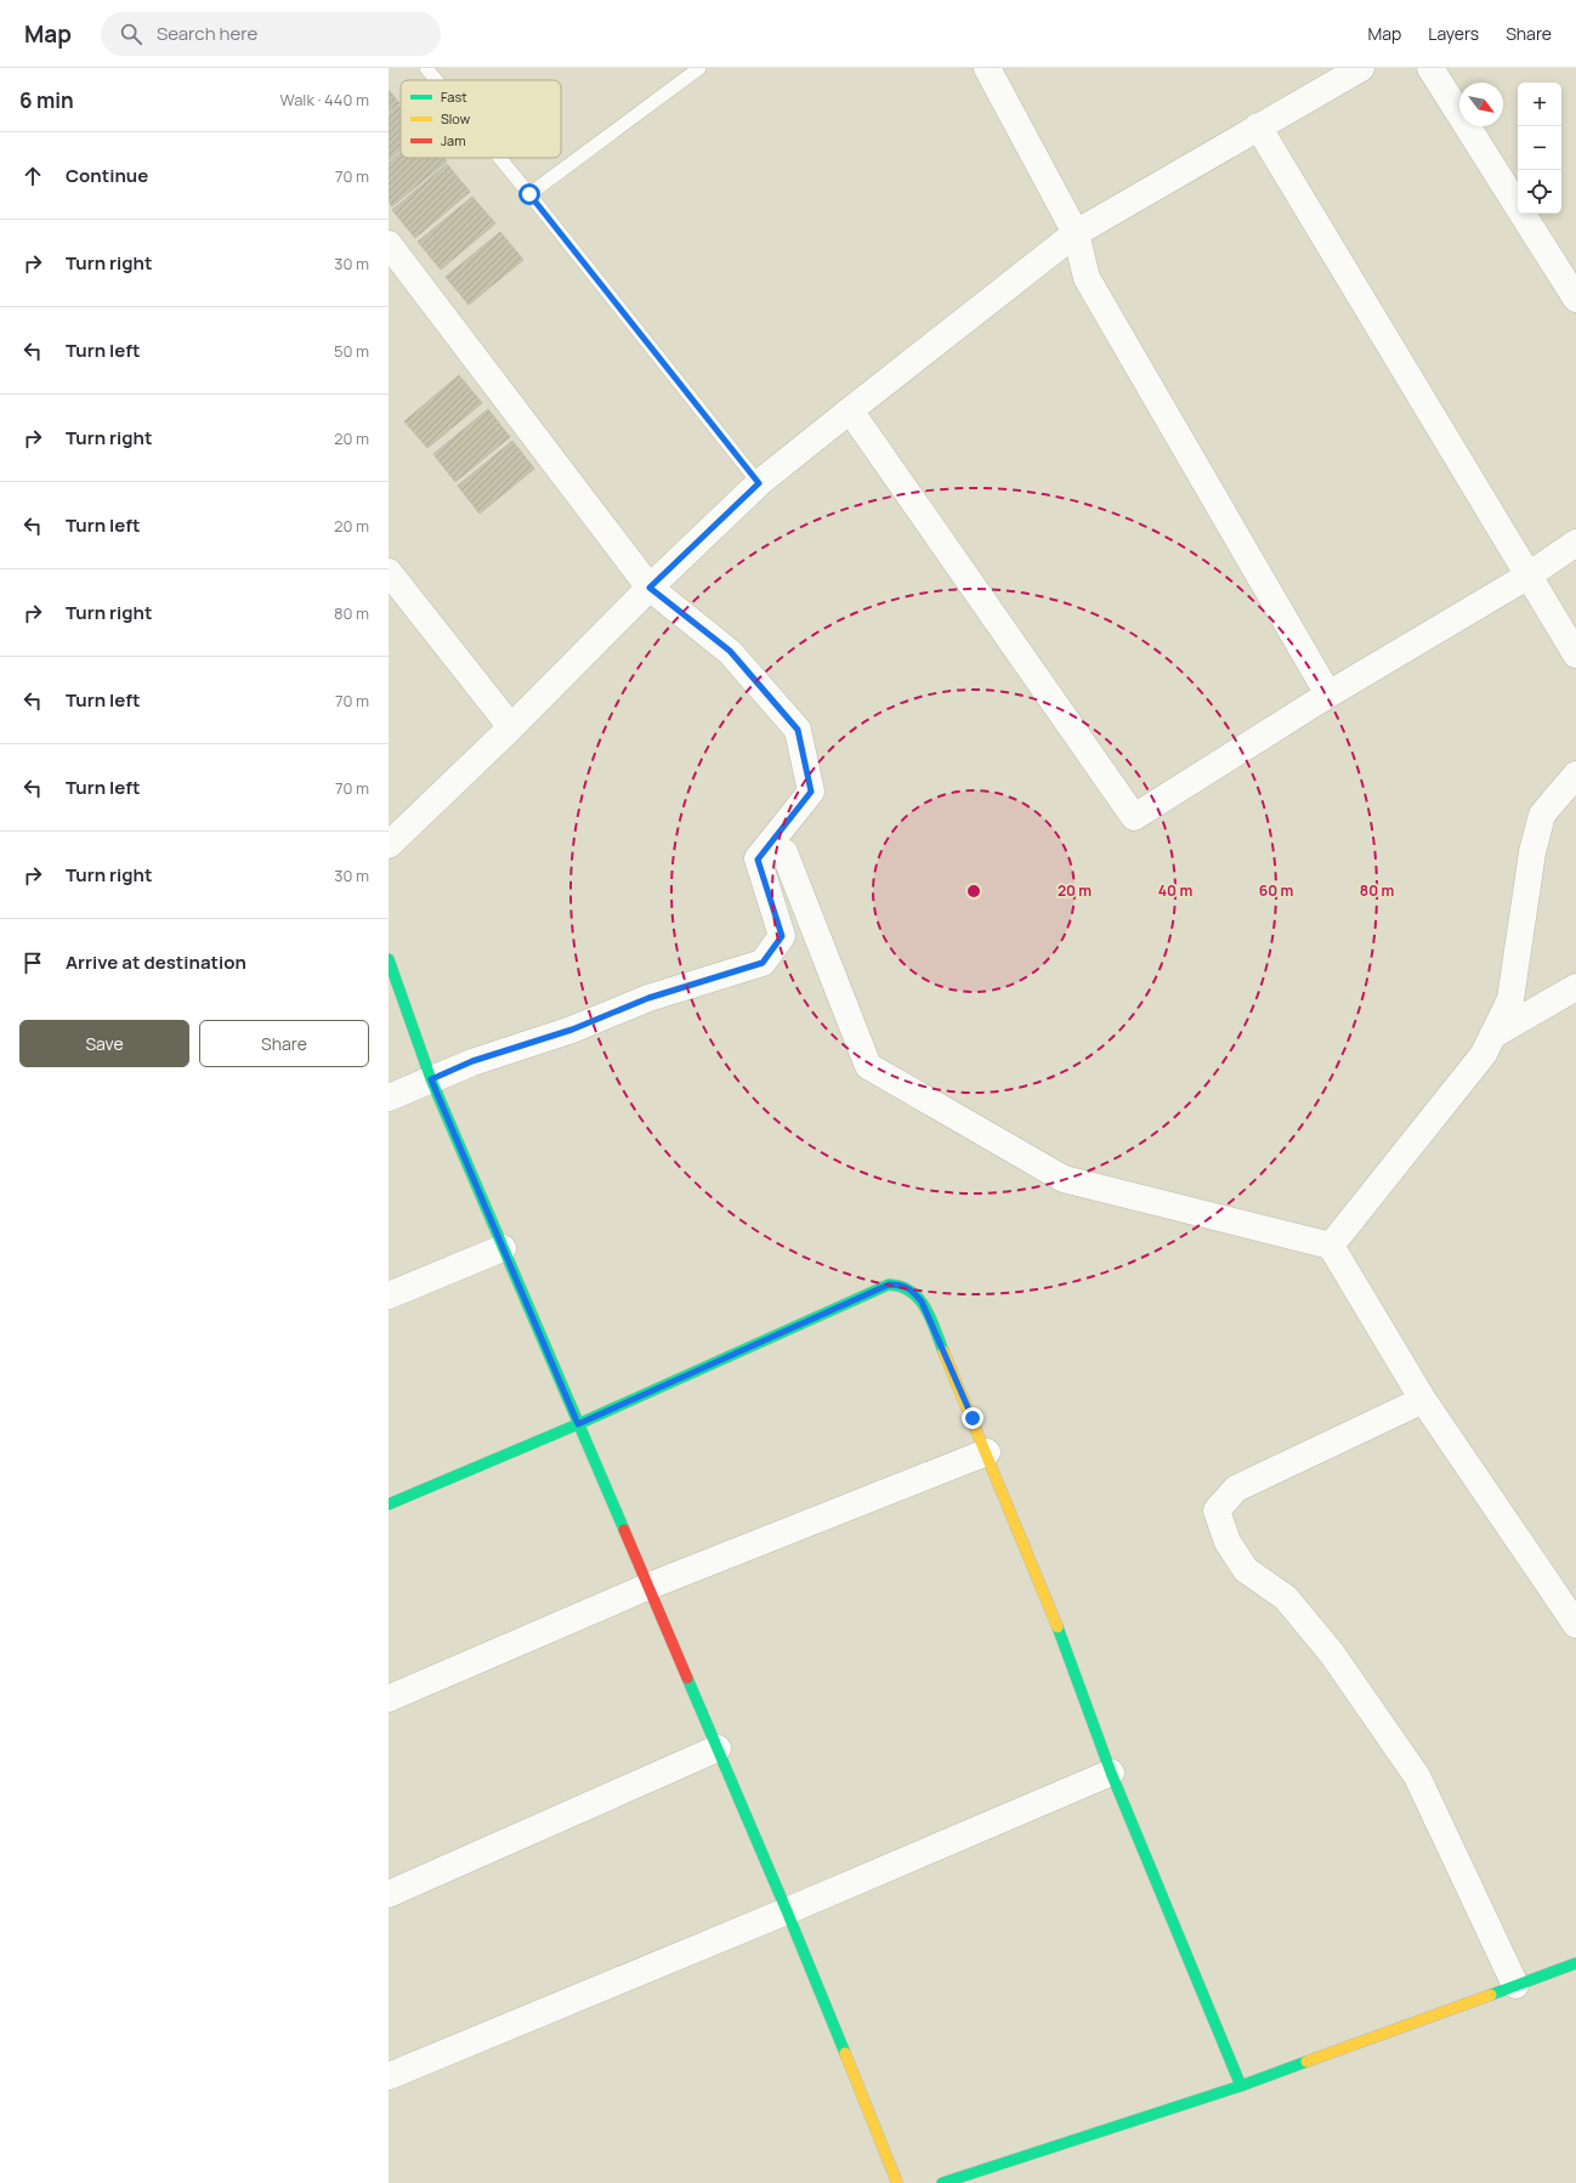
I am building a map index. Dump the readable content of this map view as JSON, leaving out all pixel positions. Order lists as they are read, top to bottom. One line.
{"legend":["Fast","Slow","Jam"],"north":"bottom right","page":{"header":"Map","search":"Search here","nav":["Map","Layers","Share"],"heading":["6 min","Walk · 440 m"],"map_buttons":["+","−"],"list":[["Continue","70 m"],["Turn right","30 m"],["Turn left","50 m"],["Turn right","20 m"],["Turn left","20 m"],["Turn right","80 m"],["Turn left","70 m"],["Turn left","70 m"],["Turn right","30 m"],"Arrive at destination"],"buttons":["Save","Share"]},"rings":["20 m","40 m","60 m","80 m"]}
